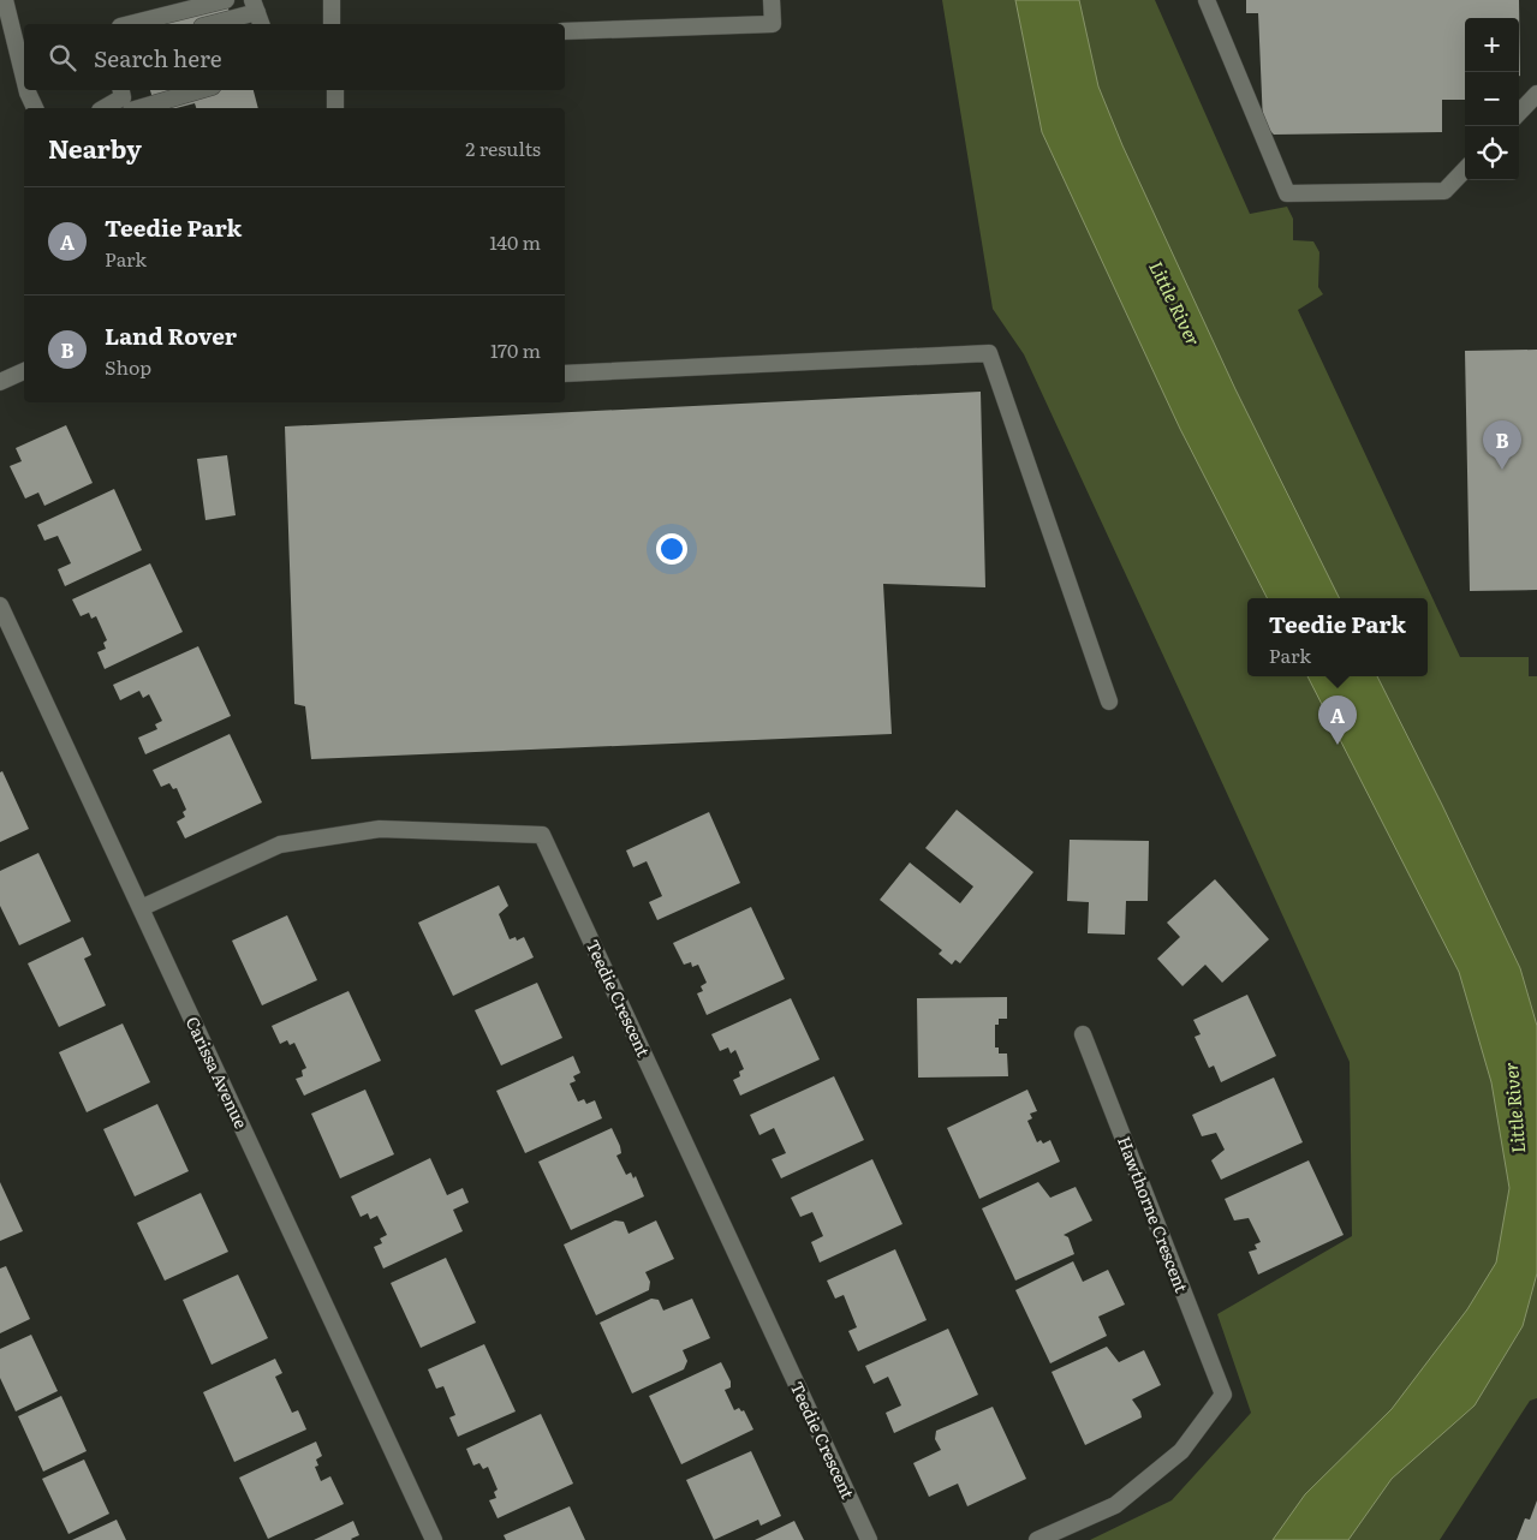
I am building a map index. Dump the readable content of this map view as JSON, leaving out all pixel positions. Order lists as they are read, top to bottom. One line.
{"streets":{"street":["Teedie Crescent","Carissa Avenue","Hawthorne Crescent"]},"crossings":[["Teedie Crescent","Carissa Avenue"]],"water":["Little River"],"page":{"map_buttons":["+","−"],"search":"Search here","heading":["Nearby","2 results"],"list":[{"mark":"A","name":"Teedie Park","note":"Park","value":"140 m"},{"mark":"B","name":"Land Rover","note":"Shop","value":"170 m"}],"pins":["B","A"],"popup":["Teedie Park","Park"]}}
